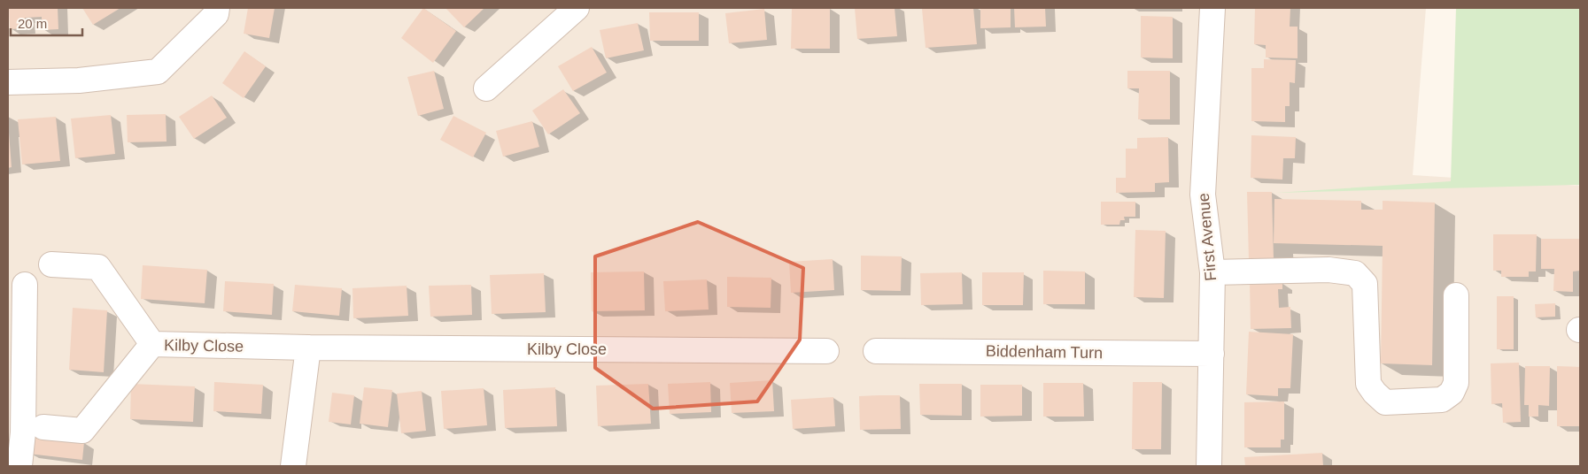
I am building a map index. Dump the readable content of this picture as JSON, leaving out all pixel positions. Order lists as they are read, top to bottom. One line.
{"streets":{"street":["First Avenue","Kilby Close","Biddenham Turn"]},"crossings":[["First Avenue","Biddenham Turn"]],"scale_bar":"20 m"}
